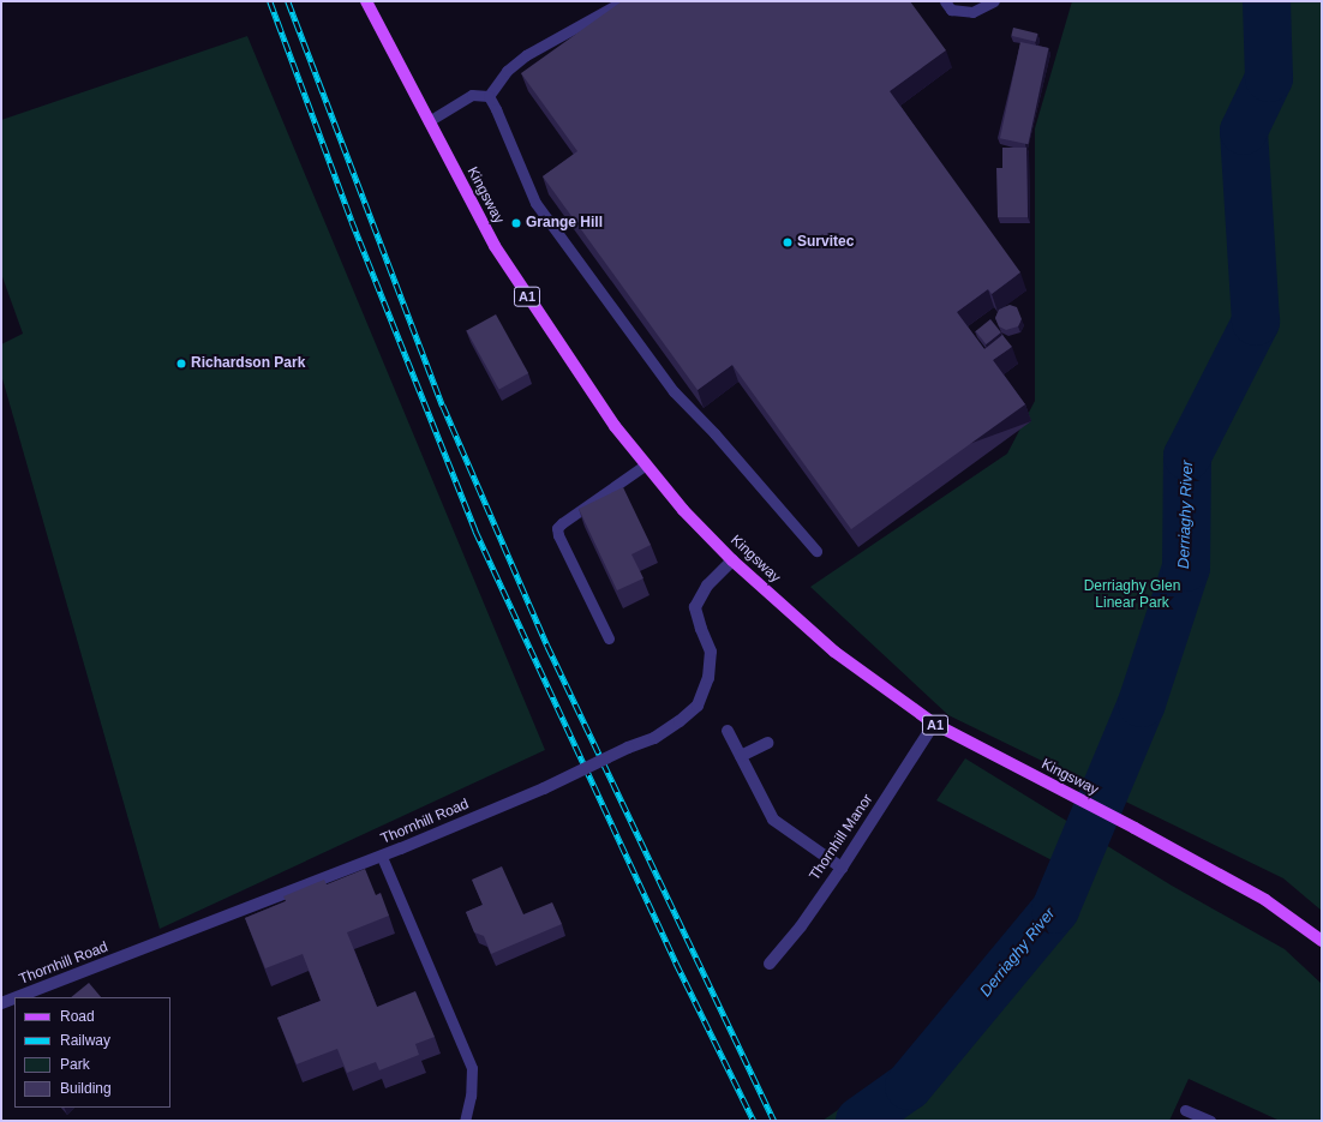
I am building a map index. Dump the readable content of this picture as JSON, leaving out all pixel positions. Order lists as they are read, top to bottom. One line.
{"streets":{"main road":["Kingsway","A1"],"street":["Thornhill Road","Thornhill Manor"]},"crossings":[["Kingsway","Thornhill Road"],["Kingsway","Thornhill Manor"]],"water":["Derriaghy River"],"parks":["Derriaghy Glen Linear Park"],"places":["Grange Hill","Survitec","Richardson Park"],"legend":["Road","Railway","Park","Building"]}
